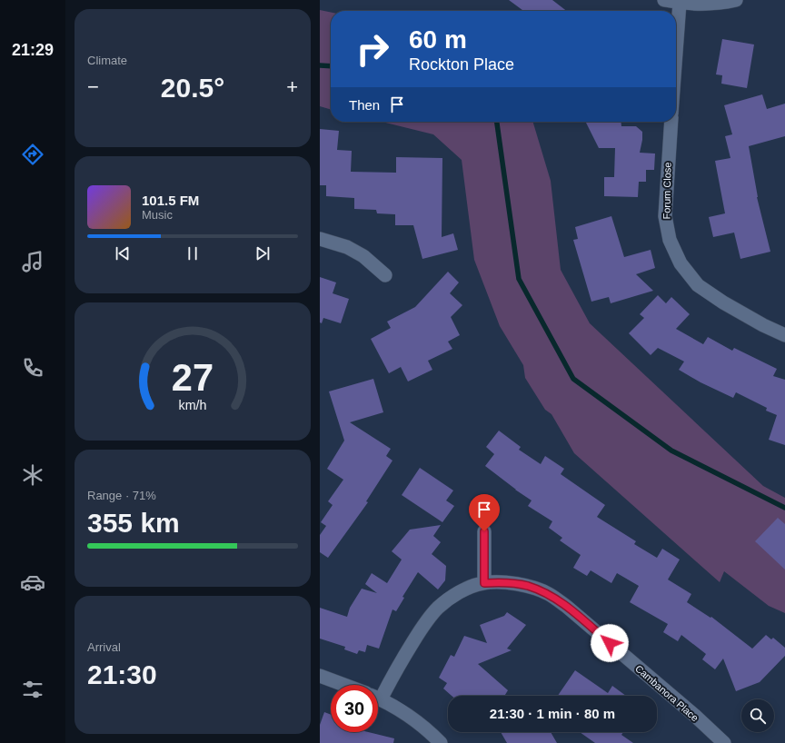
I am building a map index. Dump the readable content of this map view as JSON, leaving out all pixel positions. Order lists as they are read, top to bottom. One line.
{"streets":{"street":["Forum Close","Cambanora Place"]},"page":{"tabs":"21:29","tile":["Climate",["Range · 71%","355 km"],["Arrival","21:30"]],"turn":["60 m","Rockton Place"],"heat":["−","20.5°","+"],"then":"Then","song":["101.5 FM","Music"],"limit":"30","trip":"21:30 · 1 min · 80 m","gauge":["27","km/h"]}}
